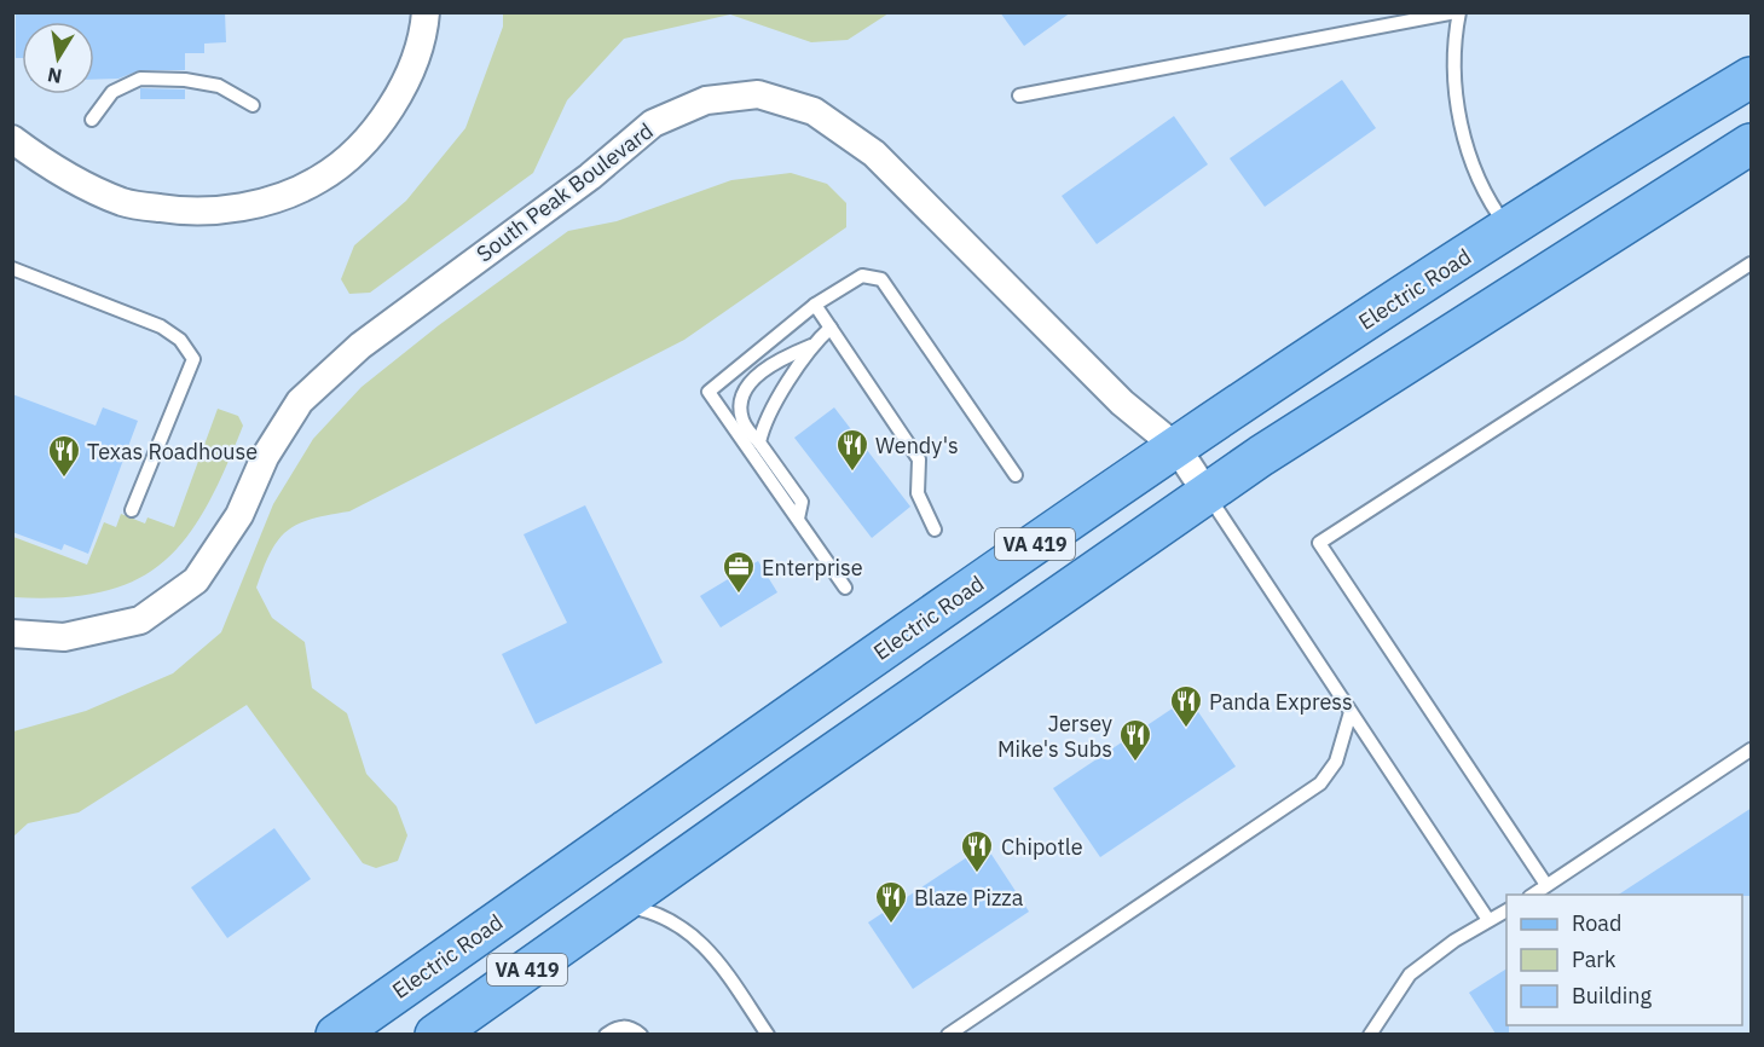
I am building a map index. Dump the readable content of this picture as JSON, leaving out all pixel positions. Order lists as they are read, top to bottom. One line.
{"streets":{"main road":["Electric Road","VA 419"],"street":["South Peak Boulevard"]},"crossings":[["South Peak Boulevard","Electric Road"],["South Peak Boulevard","VA 419"]],"places":{"restaurant":["Wendy's","Texas Roadhouse","Panda Express","Jersey Mike's Subs","Chipotle","Blaze Pizza"],"office":["Enterprise"]},"legend":["Road","Park","Building"],"north":"bottom"}
